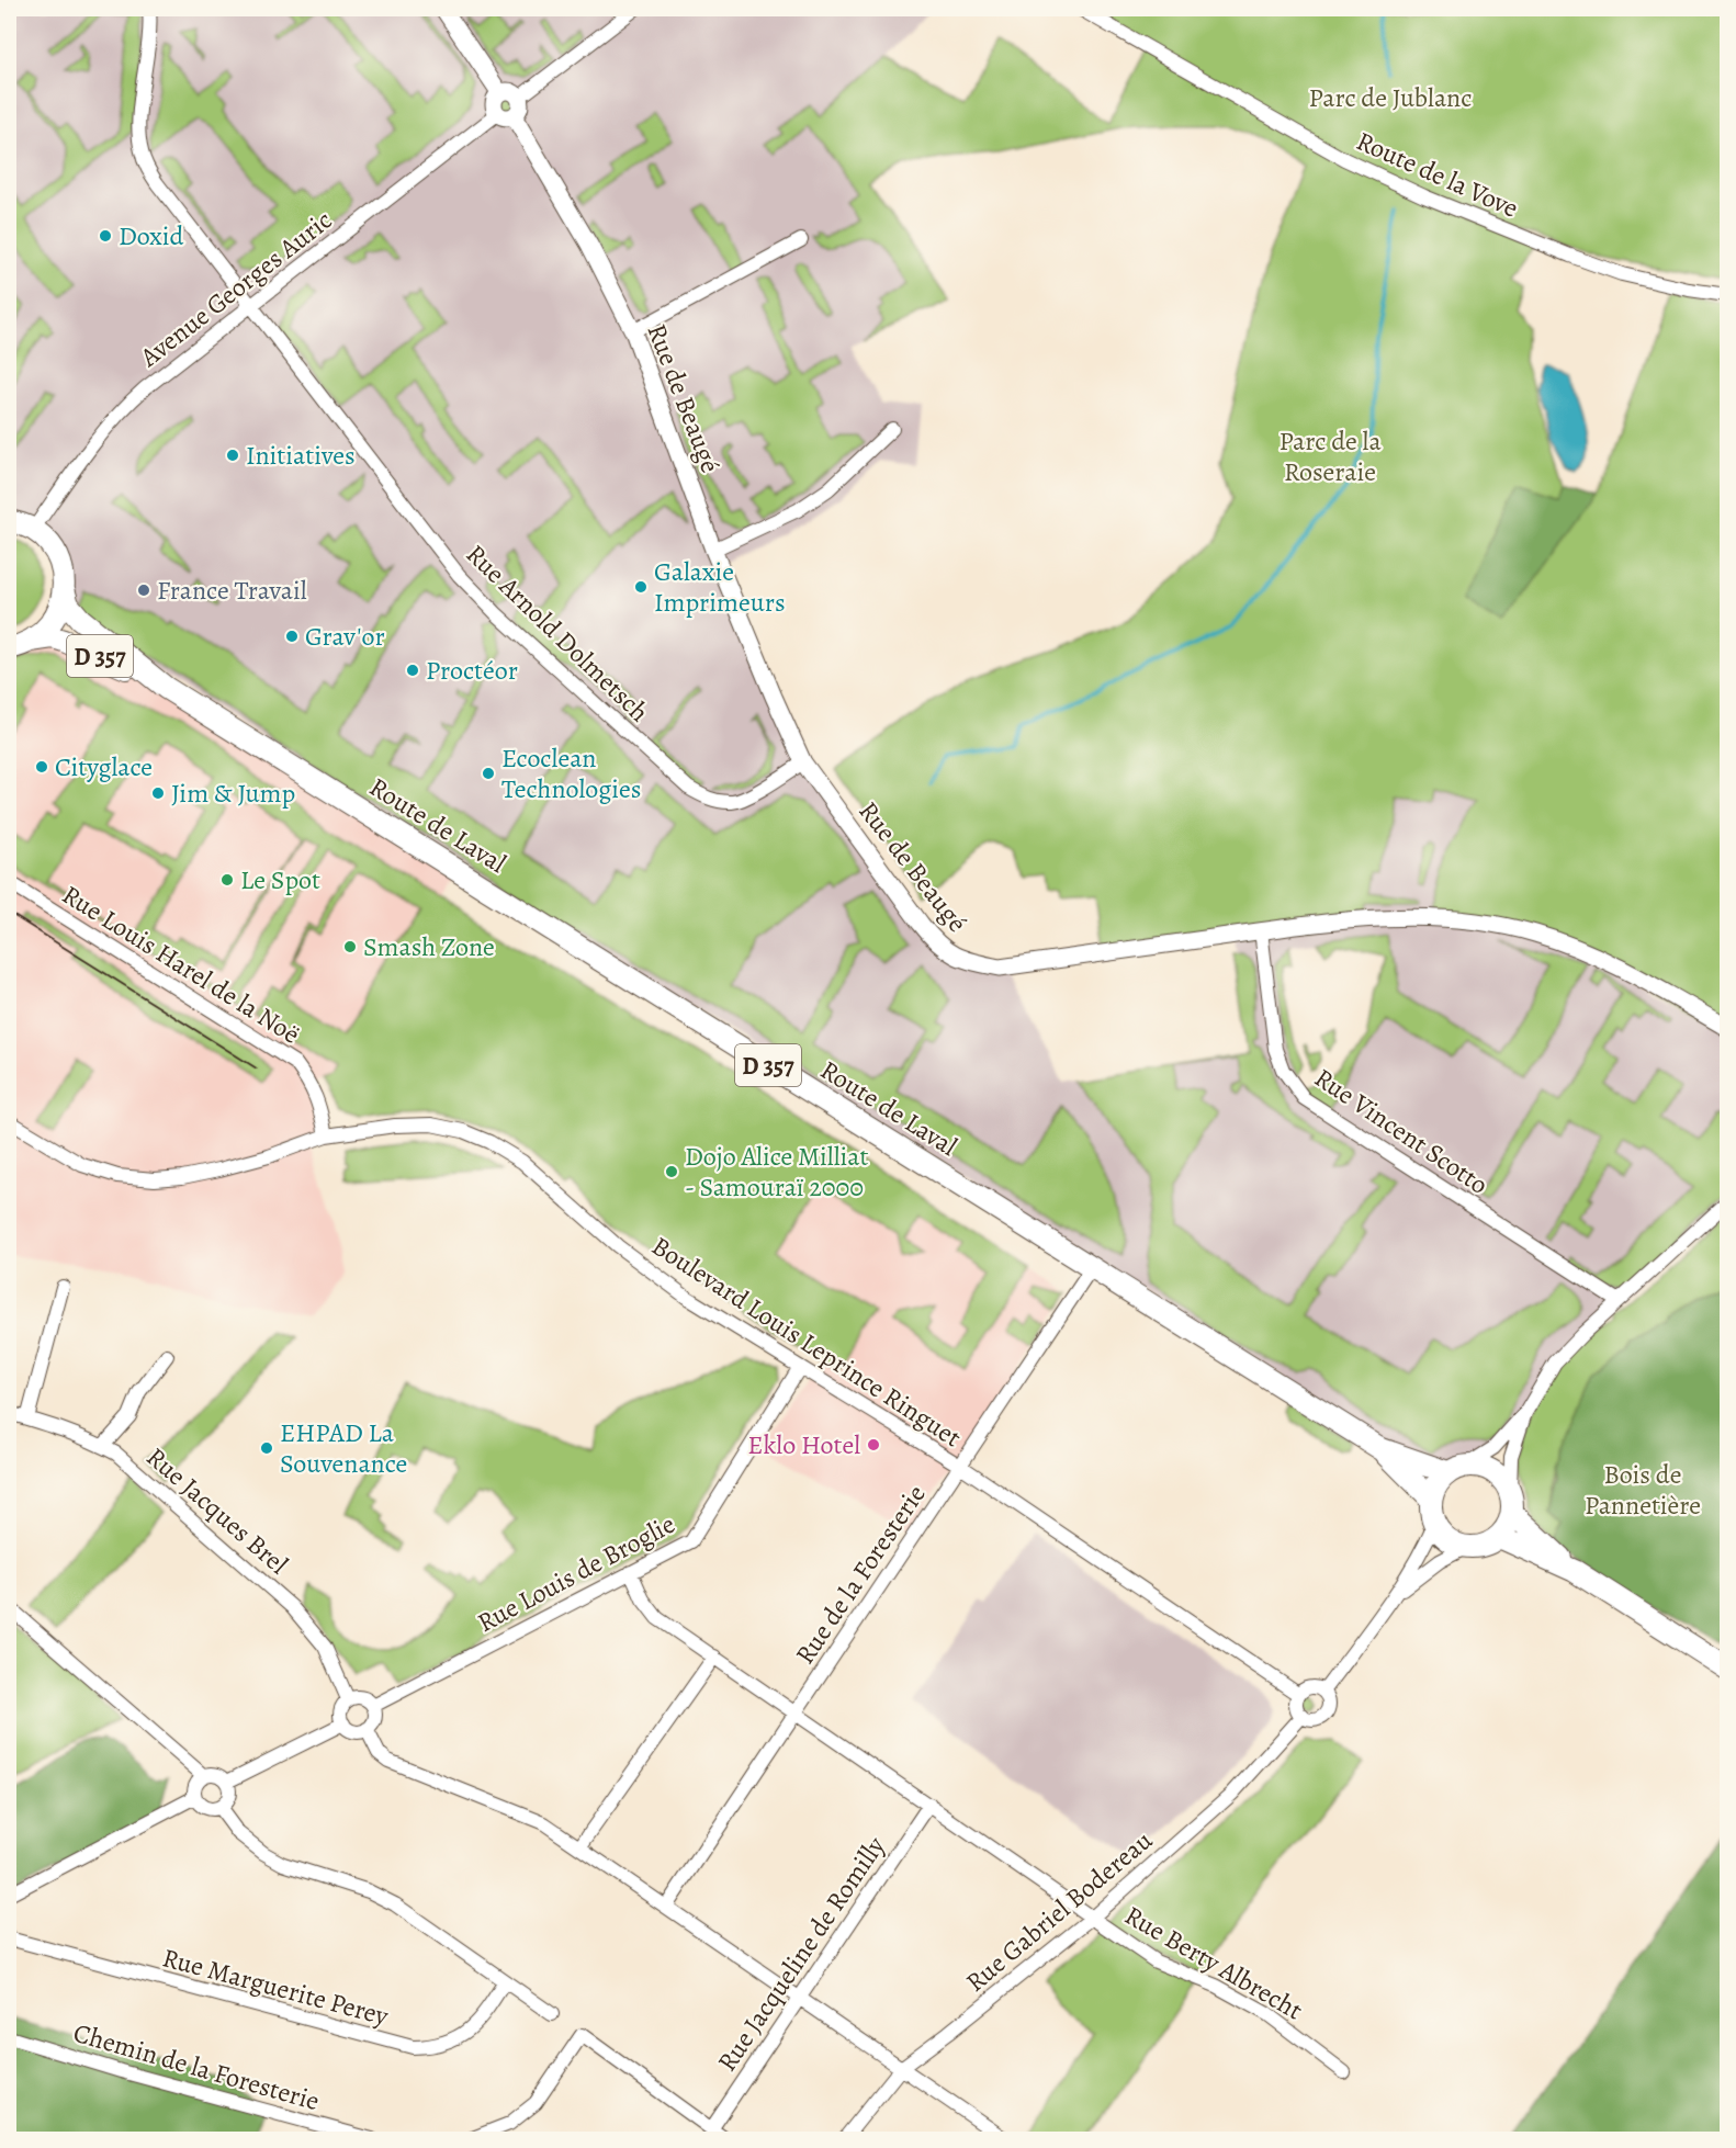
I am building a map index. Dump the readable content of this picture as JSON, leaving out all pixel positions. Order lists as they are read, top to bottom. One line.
{"streets":{"main road":["D 357","Route de Laval"],"street":["Route de la Vove","Avenue Georges Auric","Rue de Beaugé","Rue Arnold Dolmetsch","Rue Louis Harel de la Noë","Rue Vincent Scotto","Boulevard Louis Leprince Ringuet","Rue Jacques Brel","Rue Louis de Broglie","Rue de la Foresterie","Rue Gabriel Bodereau","Rue Jacqueline de Romilly","Rue Berty Albrecht","Rue Marguerite Perey","Chemin de la Foresterie"]},"crossings":[["Avenue Georges Auric","Rue de Beaugé"],["Avenue Georges Auric","Rue Arnold Dolmetsch"],["Rue de Beaugé","Rue Arnold Dolmetsch"],["Rue de Beaugé","Rue Vincent Scotto"],["Route de Laval","Rue de la Foresterie"],["Rue Louis Harel de la Noë","Boulevard Louis Leprince Ringuet"],["Boulevard Louis Leprince Ringuet","Rue Louis de Broglie"],["Boulevard Louis Leprince Ringuet","Rue de la Foresterie"],["Boulevard Louis Leprince Ringuet","Rue Gabriel Bodereau"],["Rue Jacques Brel","Rue Louis de Broglie"],["Rue Louis de Broglie","Rue Berty Albrecht"],["Rue de la Foresterie","Rue Berty Albrecht"],["Rue Gabriel Bodereau","Rue Berty Albrecht"],["Rue Jacqueline de Romilly","Rue Berty Albrecht"]],"parks":["Parc de Jublanc","Parc de la Roseraie","Bois de Pannetière"],"places":["Doxid","Initiatives","Galaxie Imprimeurs","France Travail","Grav'or","Proctéor","Cityglace","Ecoclean Technologies","Jim & Jump","Le Spot","Smash Zone","Dojo Alice Milliat - Samouraï 2000","Eklo Hotel","EHPAD La Souvenance"]}
